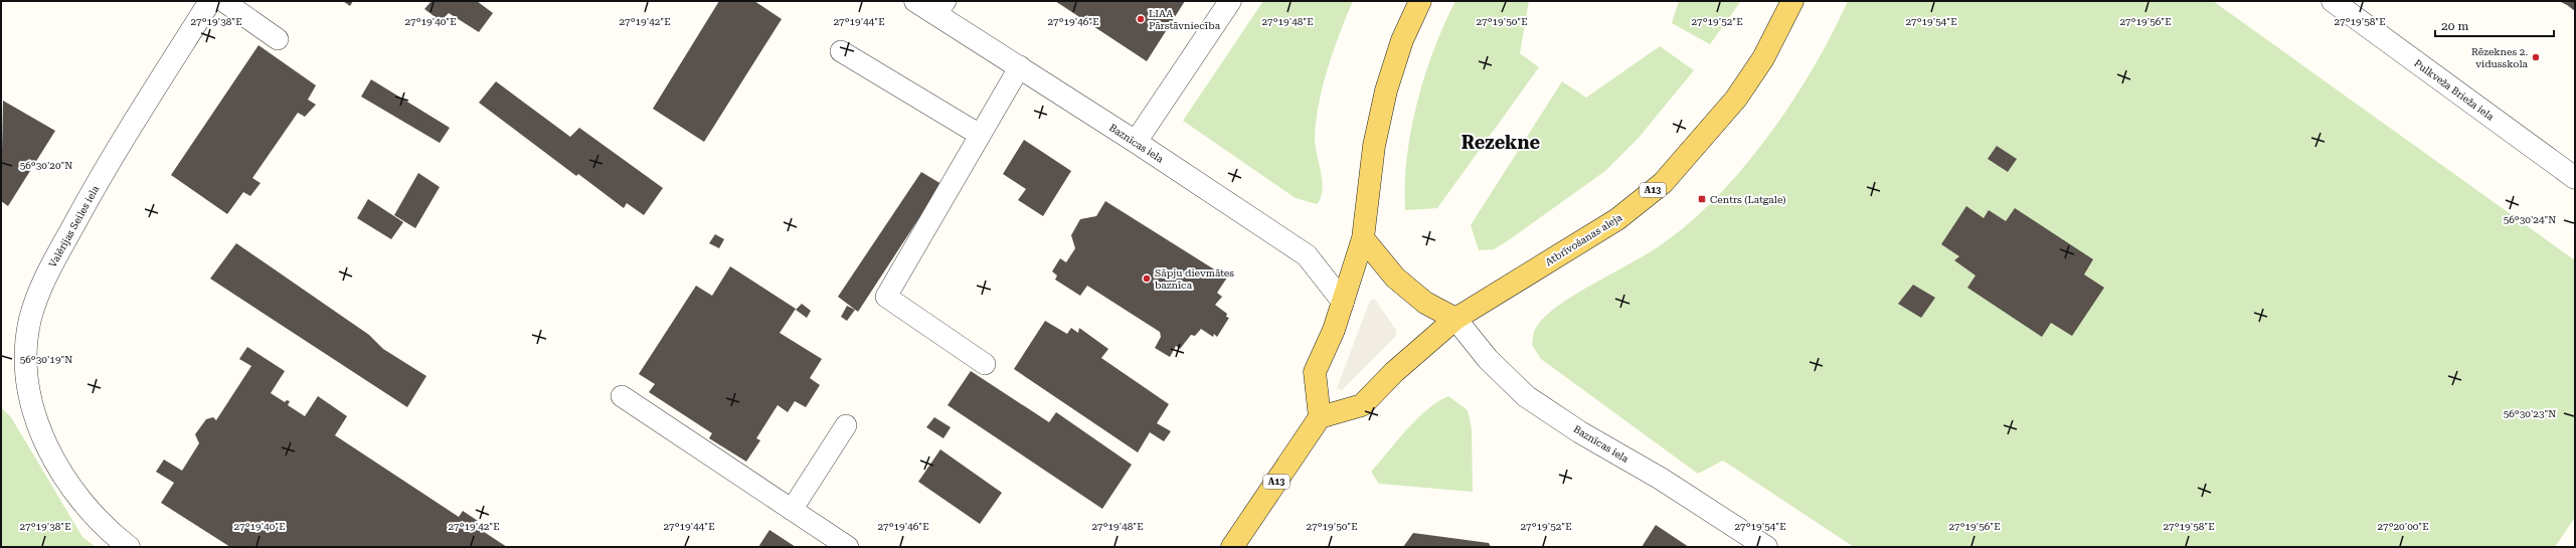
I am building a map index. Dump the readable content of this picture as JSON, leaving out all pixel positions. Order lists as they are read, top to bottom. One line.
{"streets":{"main road":["A13","Atbrīvošanas aleja"],"street":["Pulkveža Brieža iela","Baznīcas iela","Valērijas Seiles iela"]},"crossings":[["Baznīcas iela","Atbrīvošanas aleja"],["A13","Atbrīvošanas aleja"]],"districts":["Rezekne"],"places":{"other":["LIAA Pārstāvniecība","Rēzeknes 2. vidusskola","Sāpju dievmātes baznīca"],"transit":["Centrs (Latgale)"]},"scale_bar":"20 m","coordinates":["27°19'38\"E","27°19'40\"E","27°19'42\"E","27°19'44\"E","27°19'46\"E","27°19'48\"E","27°19'50\"E","27°19'52\"E","27°19'54\"E","27°19'56\"E","27°19'58\"E","56°30'20\"N","56°30'24\"N","56°30'19\"N","56°30'23\"N","27°20'00\"E"]}
